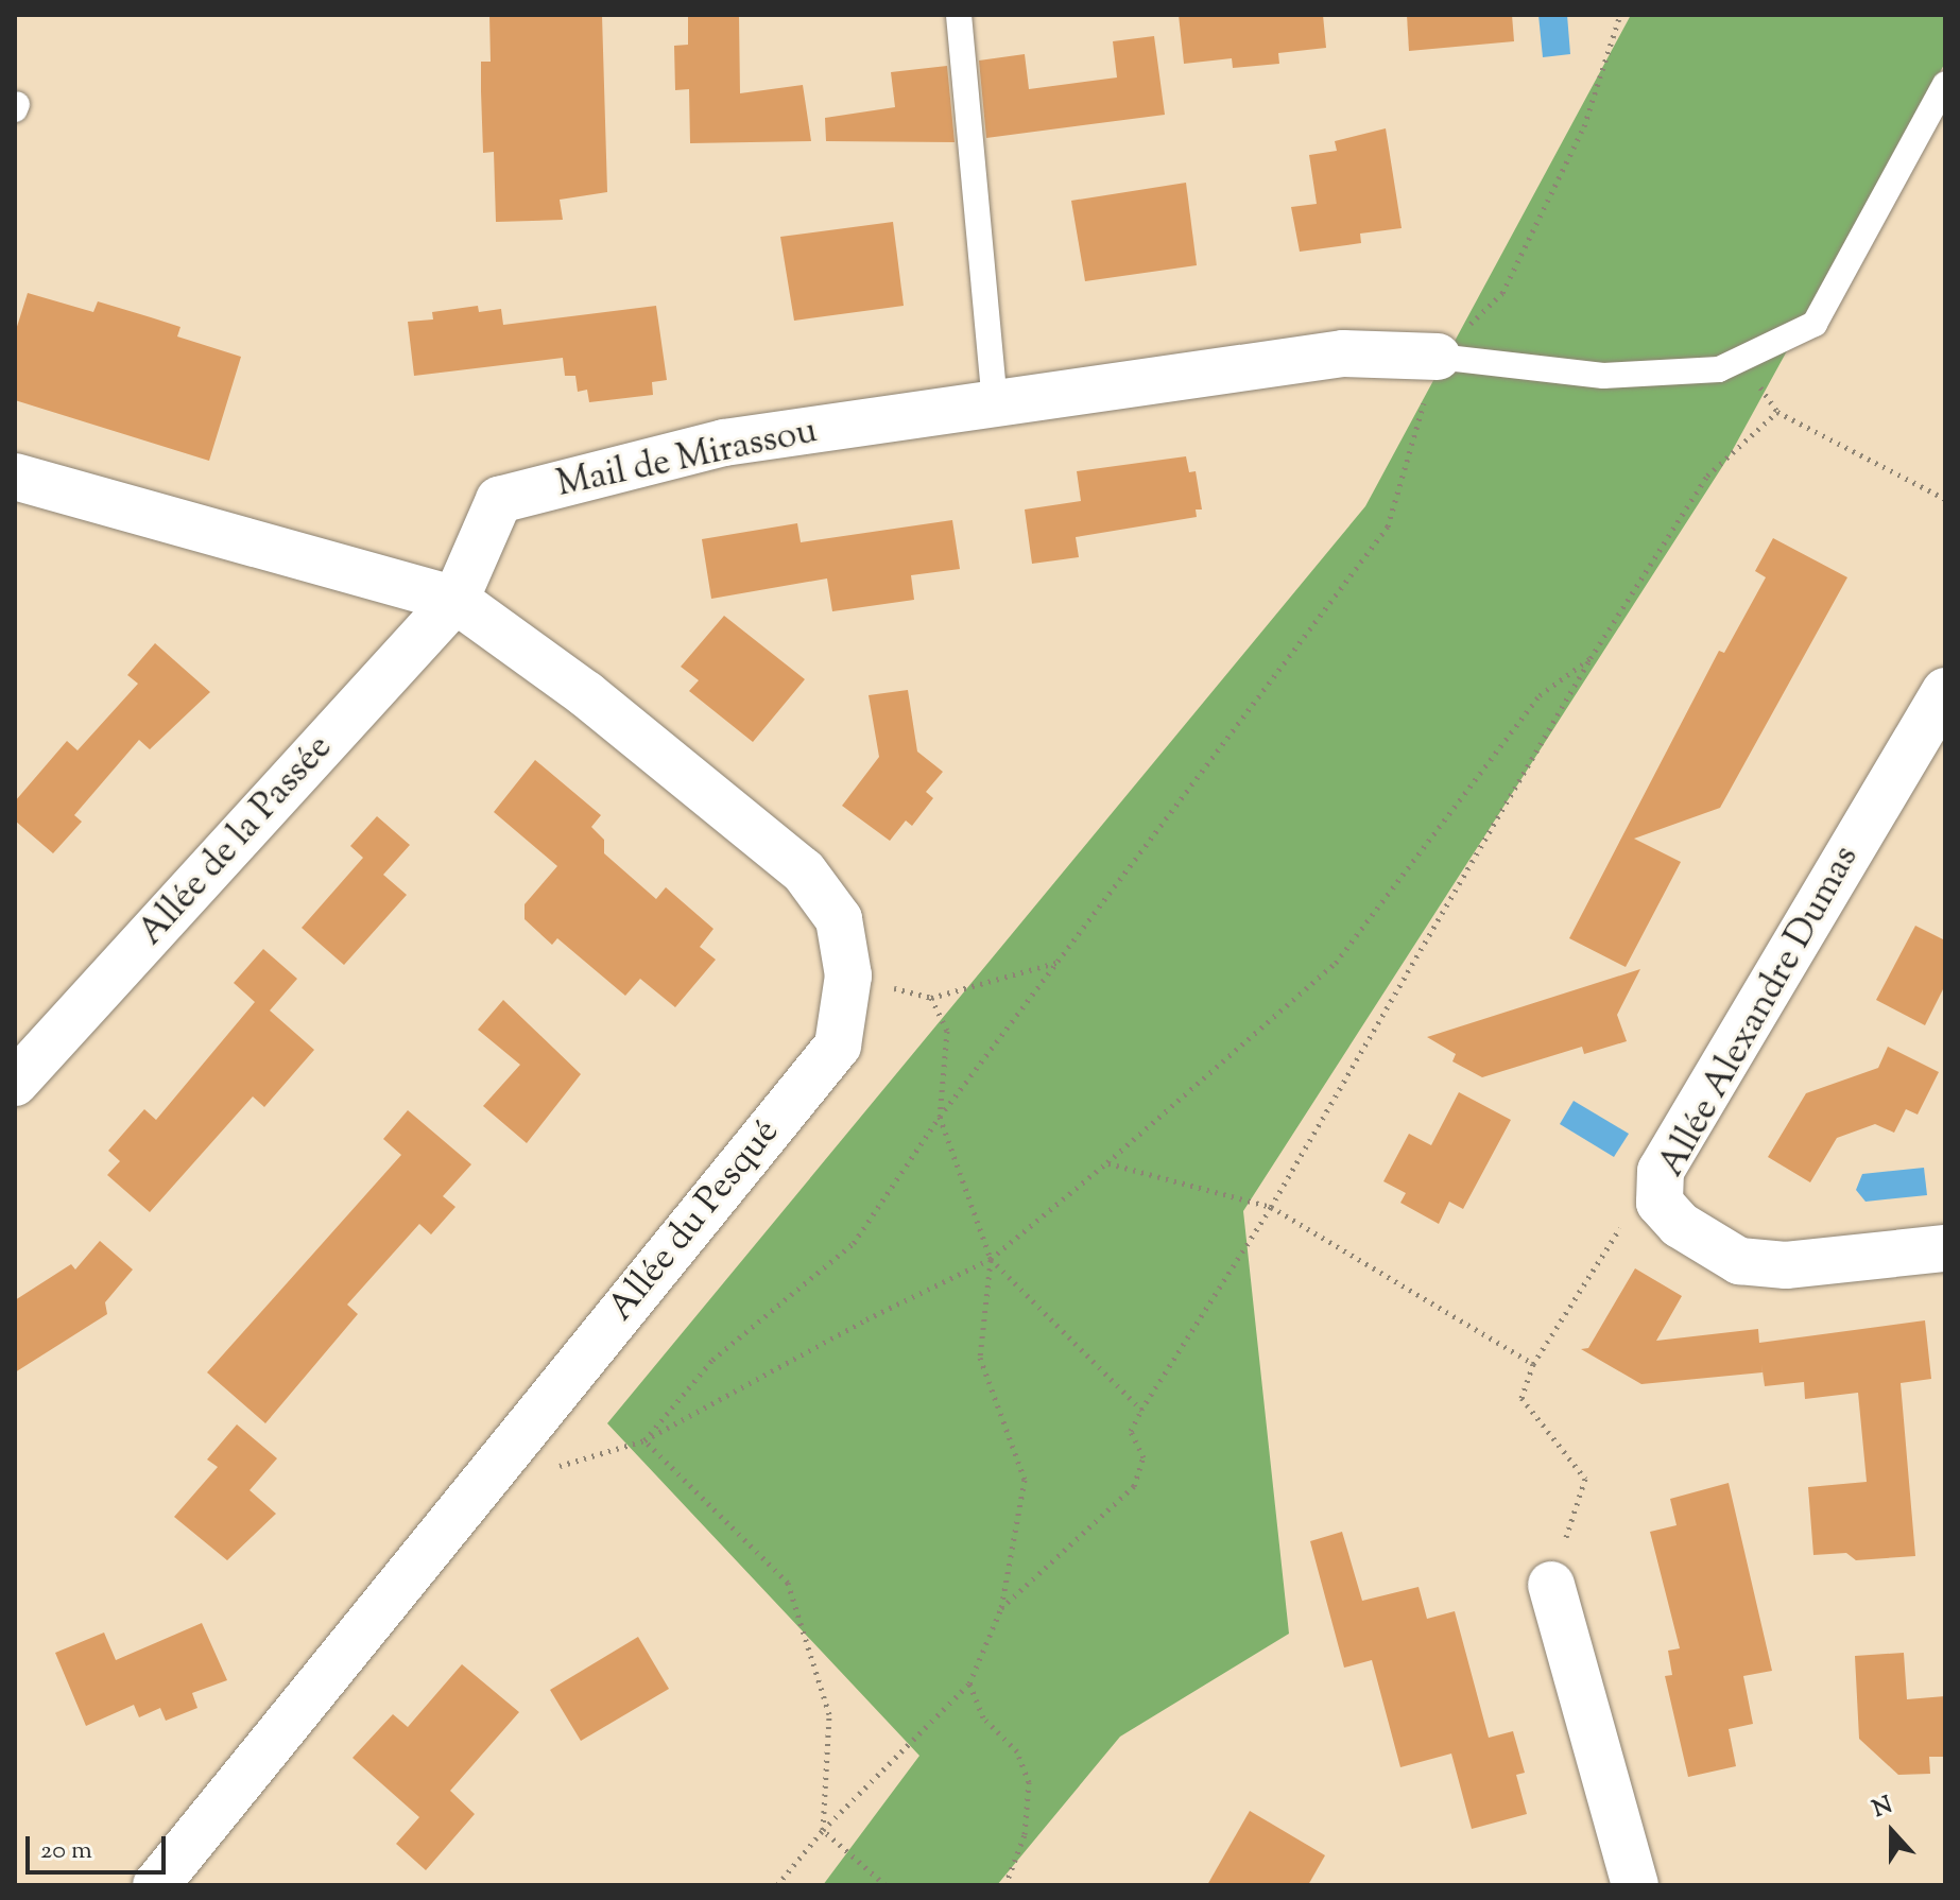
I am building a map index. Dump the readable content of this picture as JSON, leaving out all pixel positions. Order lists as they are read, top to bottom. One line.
{"streets":{"street":["Mail de Mirassou","Allée de la Passée","Allée Alexandre Dumas","Allée du Pesqué"]},"crossings":[["Mail de Mirassou","Allée de la Passée"],["Mail de Mirassou","Allée du Pesqué"],["Allée de la Passée","Allée du Pesqué"]],"scale_bar":"20 m","north":"top"}
